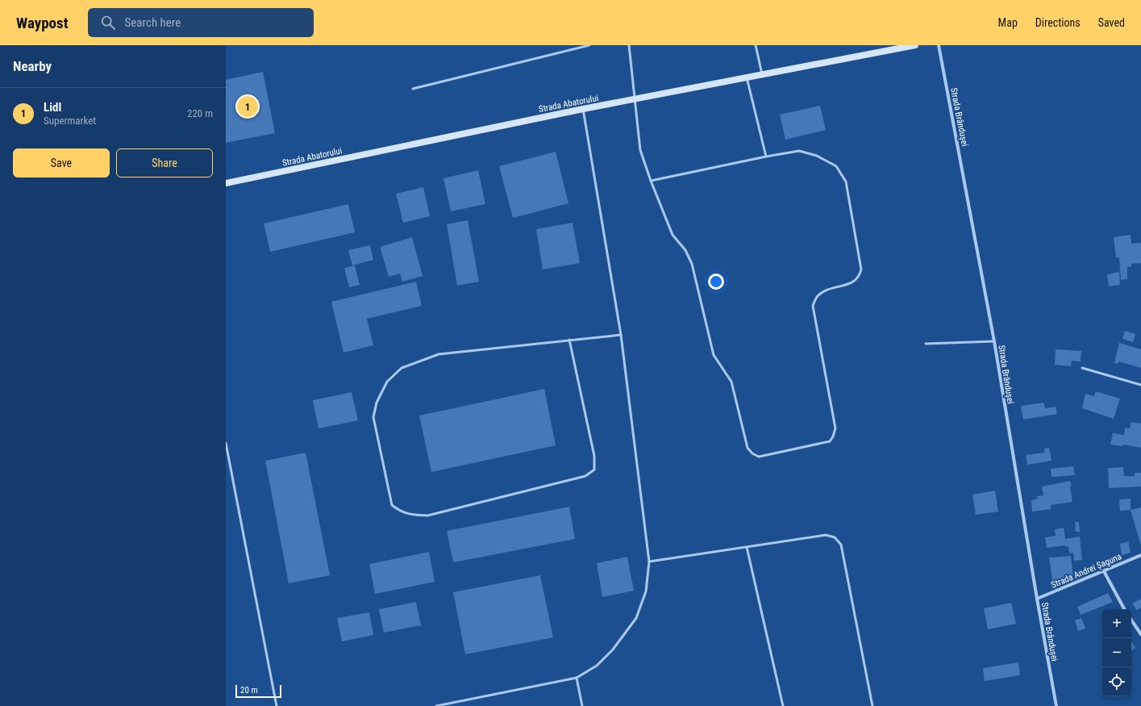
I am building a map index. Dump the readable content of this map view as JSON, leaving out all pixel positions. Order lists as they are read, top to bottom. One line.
{"streets":{"street":["Strada Abatorului","Strada Brândușei","Strada Andrei Șaguna"]},"crossings":[["Strada Brândușei","Strada Andrei Șaguna"]],"scale_bar":"20 m","page":{"header":"Waypost","search":"Search here","nav":["Map","Directions","Saved"],"heading":"Nearby","list":[{"mark":"1","name":"Lidl","note":"Supermarket","value":"220 m"}],"pins":"1","buttons":["Save","Share"],"map_buttons":["+","−"],"scale":"20 m"}}
